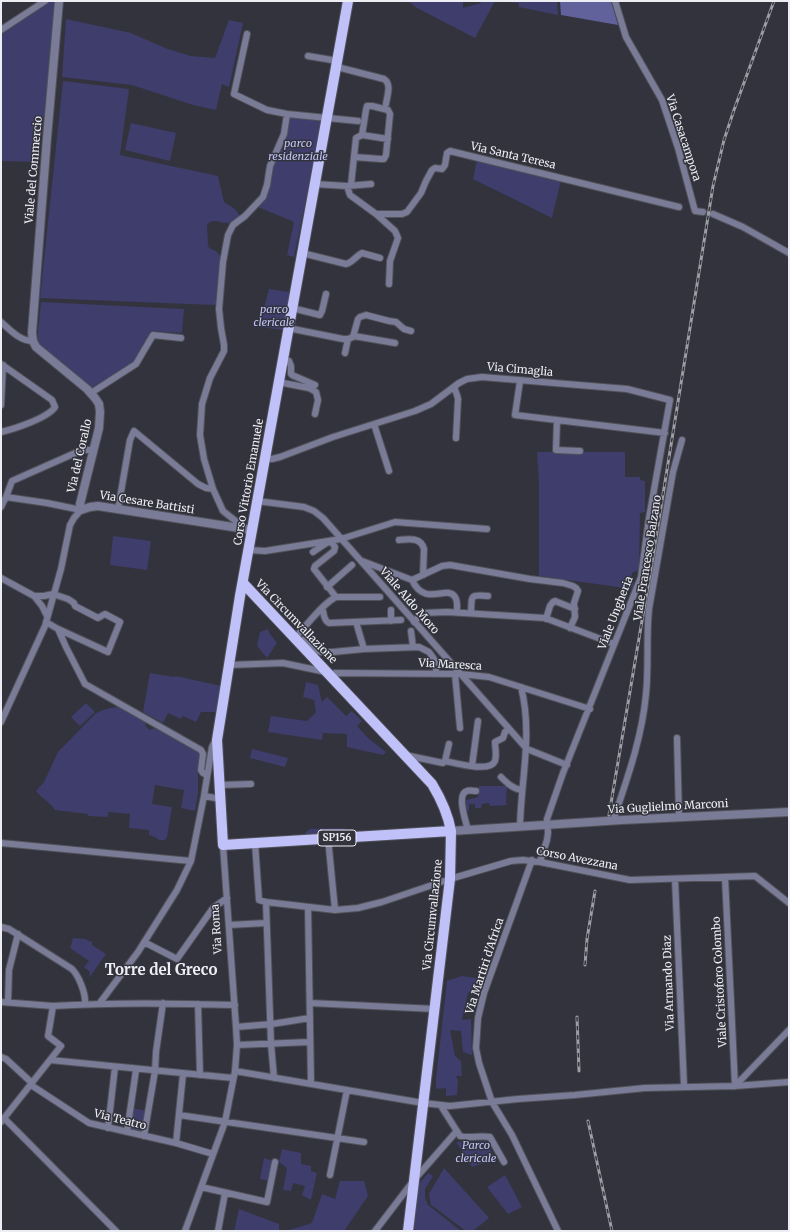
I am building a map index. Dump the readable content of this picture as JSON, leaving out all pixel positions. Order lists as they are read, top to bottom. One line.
{"streets":{"main road":["Corso Vittorio Emanuele","Via Circumvallazione","SP156","Via Roma"],"street":["Via Casacampora","Via Santa Teresa","Viale del Commercio","Via Cimaglia","Via del Corallo","Via Cesare Battisti","Viale Francesco Balzano","Viale Aldo Moro","Viale Ungheria","Via Maresca","Via Guglielmo Marconi","Corso Avezzana","Via Martiri d'Africa","Viale Cristoforo Colombo","Via Armando Diaz","Via Teatro"]},"crossings":[["Viale del Commercio","Via del Corallo"],["Via Cimaglia","Corso Vittorio Emanuele"],["Via Cimaglia","Viale Ungheria"],["Via del Corallo","Via Cesare Battisti"],["Corso Vittorio Emanuele","Via Cesare Battisti"],["Corso Vittorio Emanuele","Viale Aldo Moro"],["Corso Vittorio Emanuele","Via Circumvallazione"],["Corso Vittorio Emanuele","Via Maresca"],["Corso Vittorio Emanuele","Via Roma"],["Viale Francesco Balzano","Via Guglielmo Marconi"],["Viale Aldo Moro","Via Maresca"],["Viale Ungheria","Via Maresca"],["Viale Ungheria","Via Guglielmo Marconi"],["Viale Ungheria","SP156"],["Via Circumvallazione","Via Maresca"],["Via Circumvallazione","SP156"],["Via Circumvallazione","Corso Avezzana"],["Via Guglielmo Marconi","SP156"],["SP156","Via Roma"],["Corso Avezzana","Via Martiri d'Africa"],["Corso Avezzana","Viale Cristoforo Colombo"],["Corso Avezzana","Via Armando Diaz"],["Via Roma","Via Teatro"]],"districts":["Torre del Greco"],"parks":["parco residenziale","parco clericale","Parco clericale"]}
